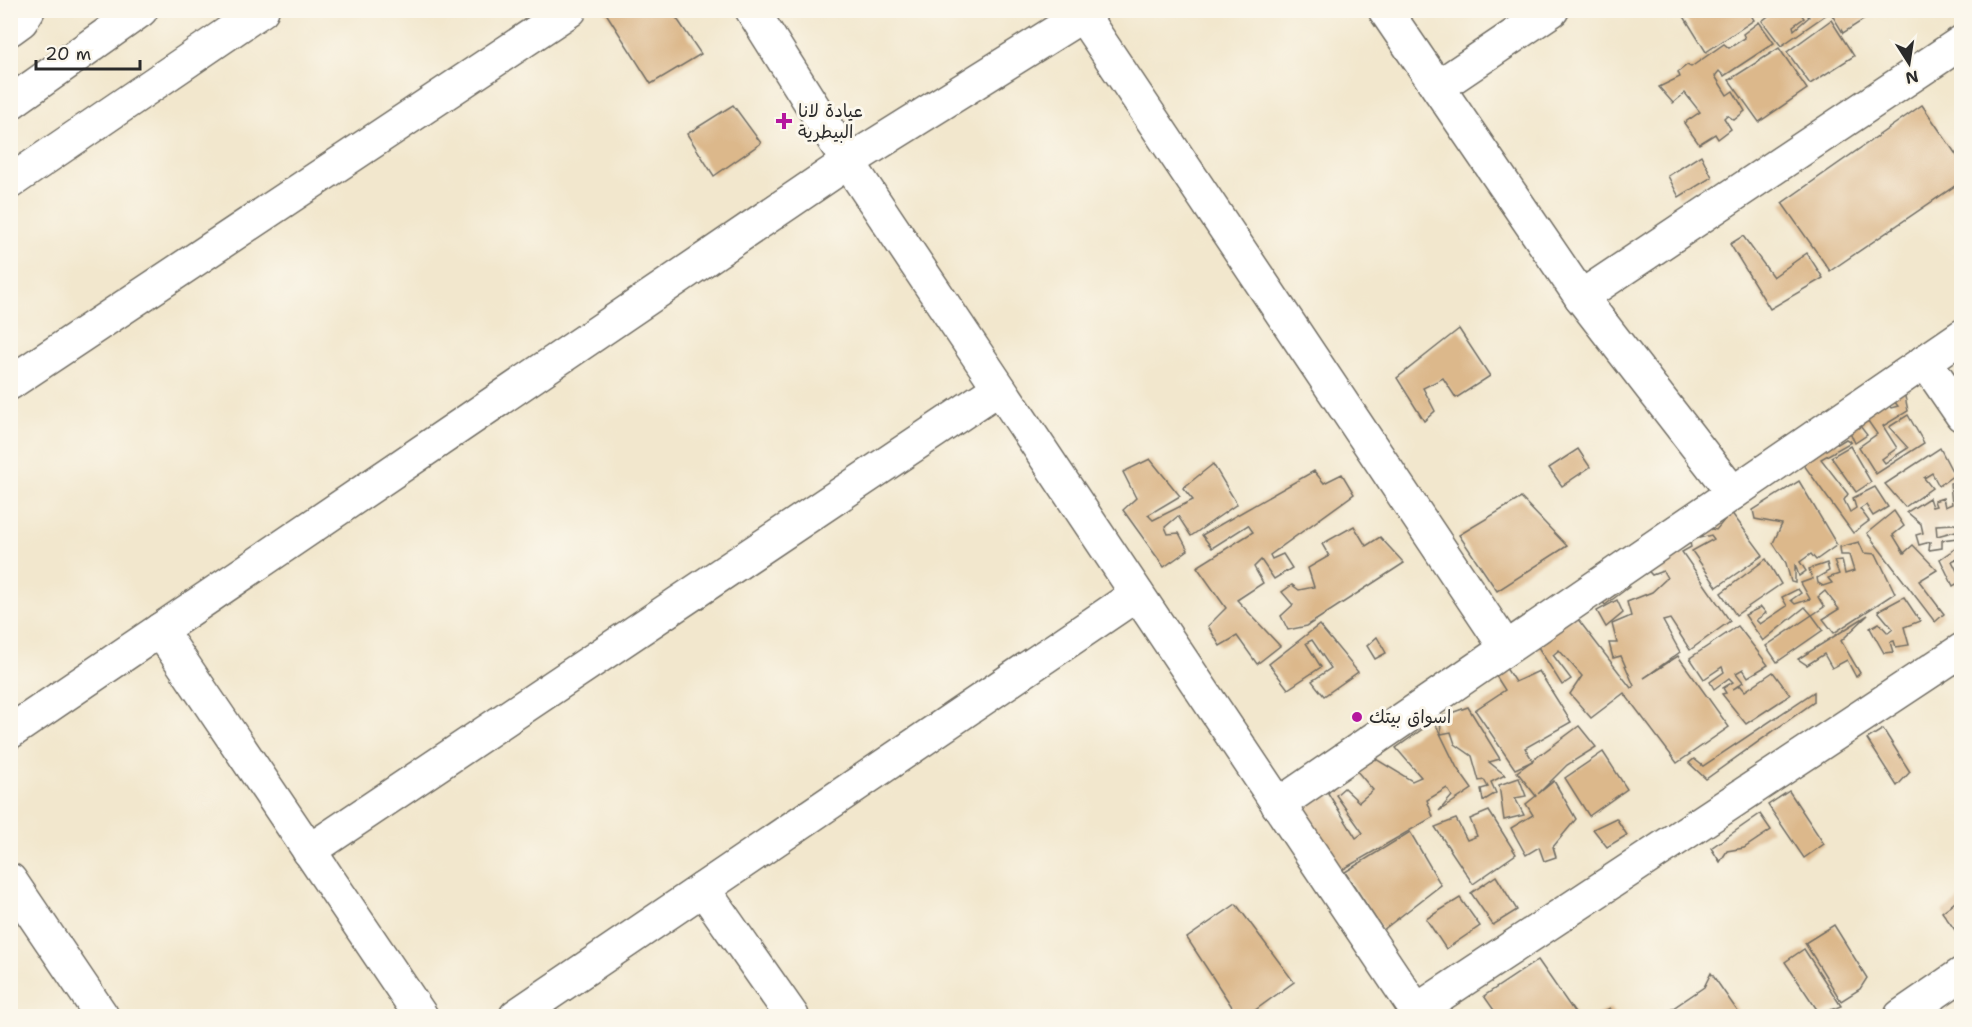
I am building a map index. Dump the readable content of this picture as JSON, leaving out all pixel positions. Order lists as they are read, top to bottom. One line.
{"places":{"health":["عيادة لانا البيطرية"],"other":["اسواق بيتك"]},"scale_bar":"20 m","north":"bottom"}
